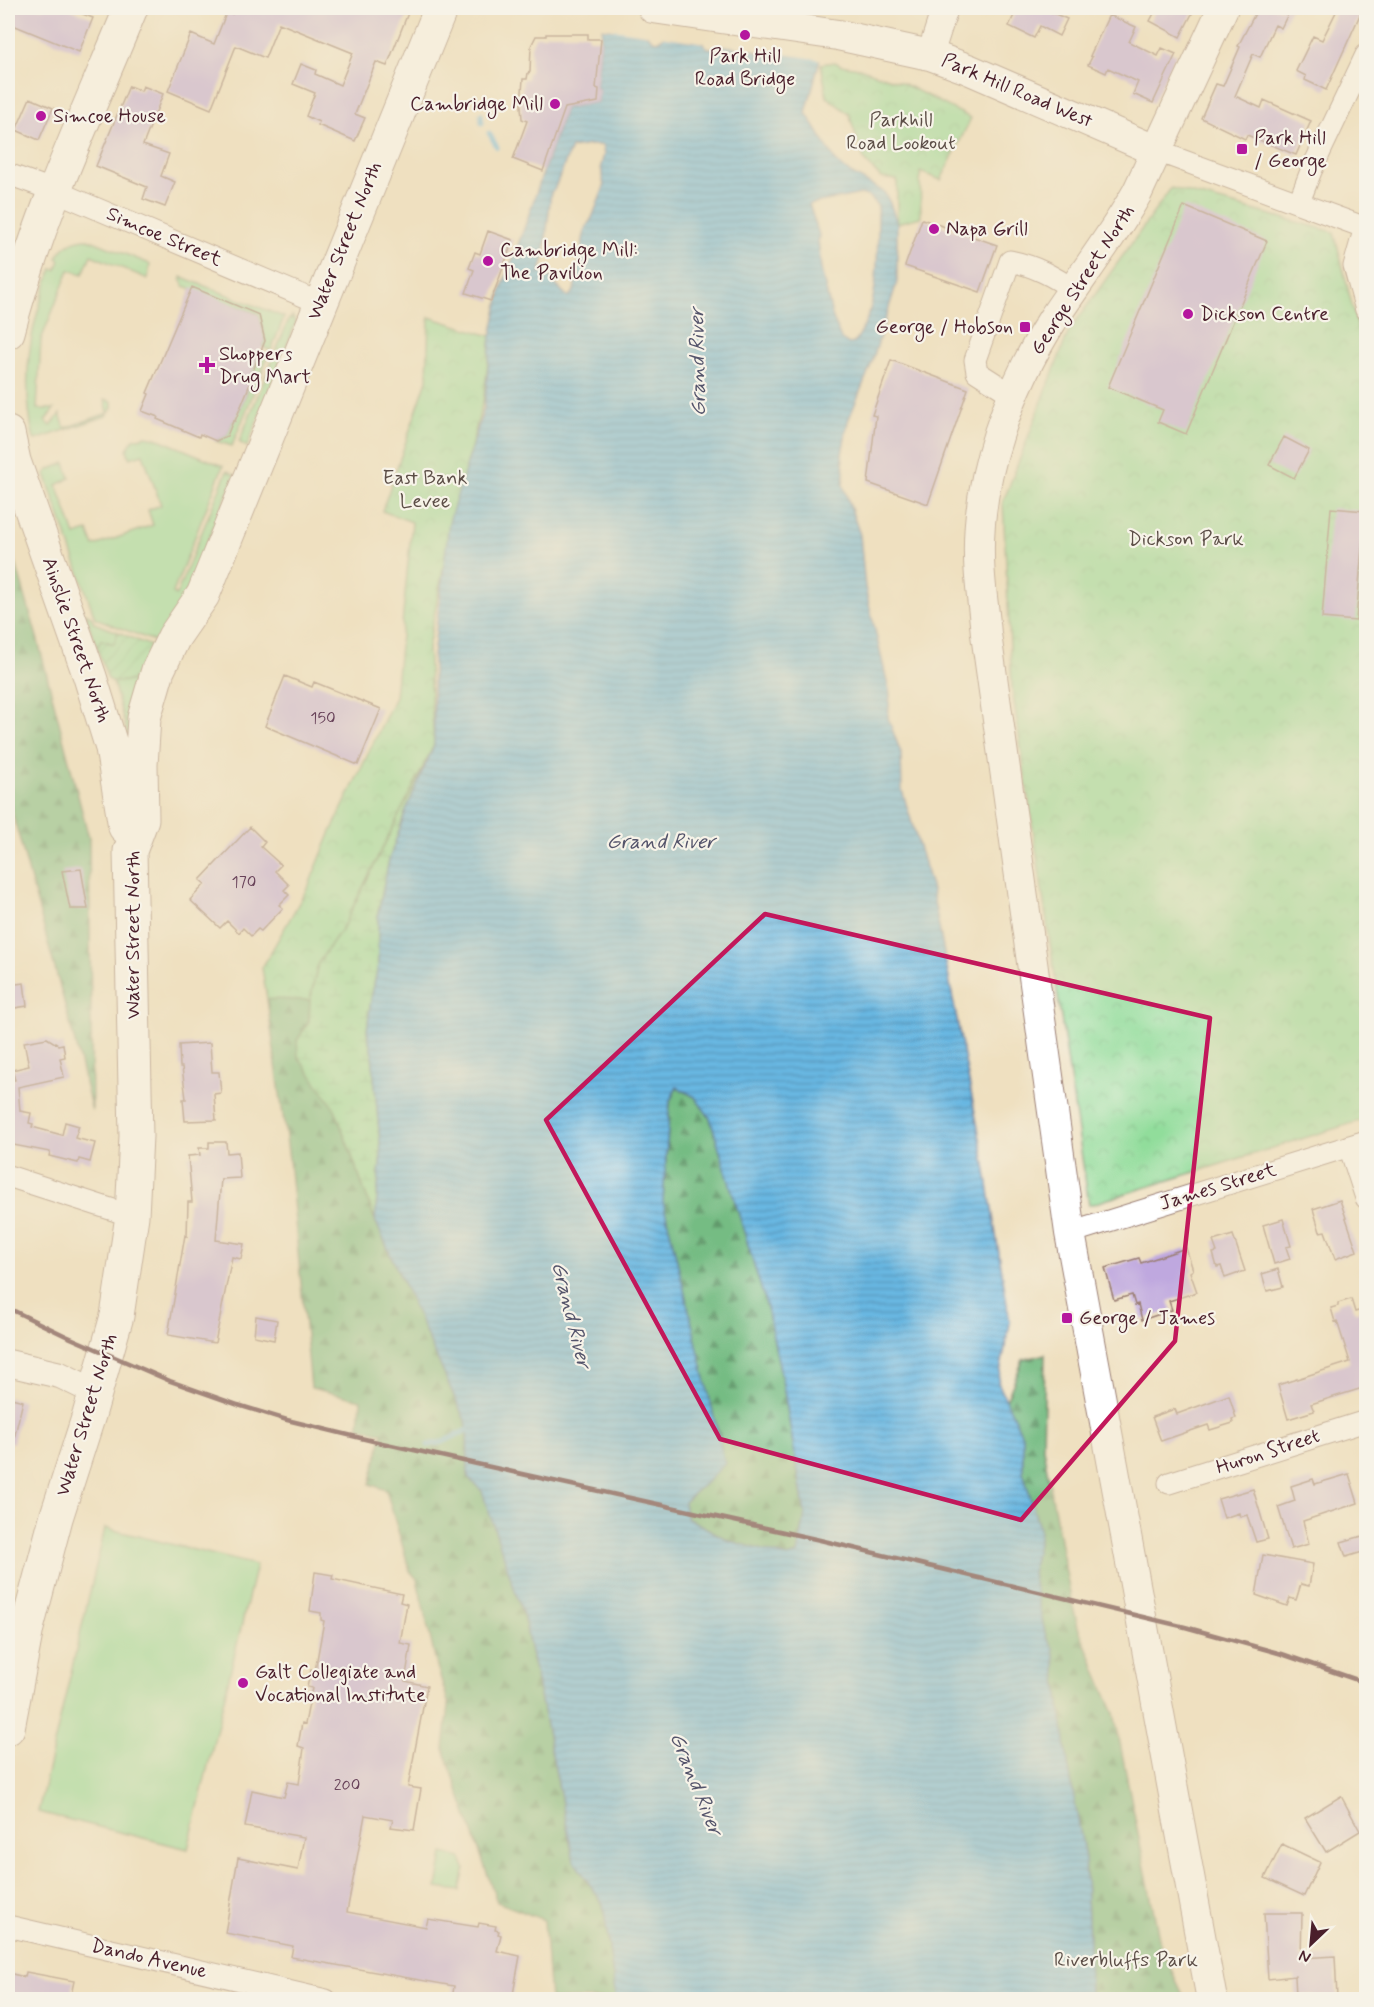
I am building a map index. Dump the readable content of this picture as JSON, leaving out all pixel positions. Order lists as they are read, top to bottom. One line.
{"streets":{"main road":["Park Hill Road West","Water Street North","George Street North","Ainslie Street North"],"street":["Simcoe Street","James Street","Huron Street","Dando Avenue"]},"crossings":[["Park Hill Road West","George Street North"],["Simcoe Street","Water Street North"],["Water Street North","Ainslie Street North"],["George Street North","James Street"]],"water":["Grand River"],"parks":["Parkhill Road Lookout","East Bank Levee","Dickson Park","Riverbluffs Park"],"places":{"other":["Park Hill Road Bridge","Cambridge Mill","Simcoe House","Napa Grill","Cambridge Mill: The Pavilion","Dickson Centre","Galt Collegiate and Vocational Institute"],"transit":["Park Hill / George","George / Hobson","George / James"],"health":["Shoppers Drug Mart"]},"house_numbers":["150","170","200"],"north":"bottom left"}
